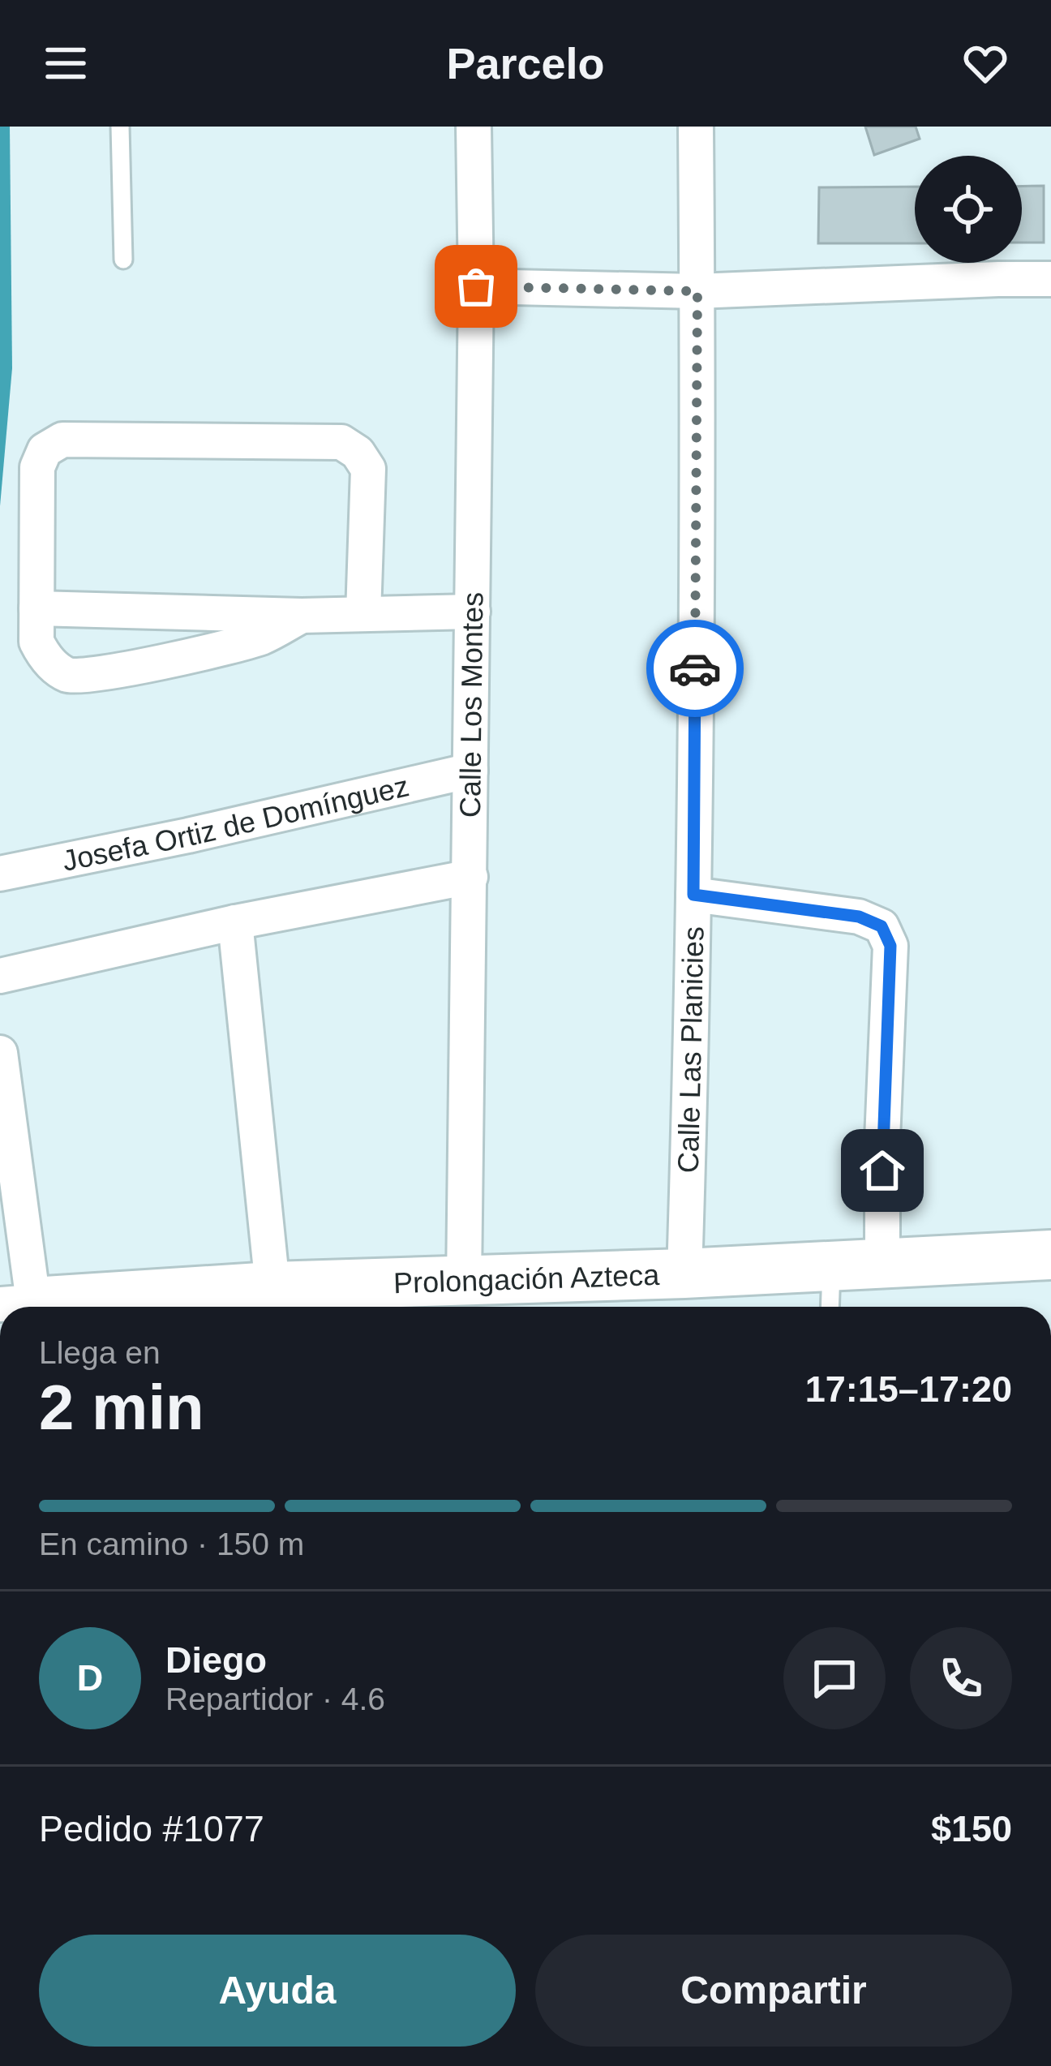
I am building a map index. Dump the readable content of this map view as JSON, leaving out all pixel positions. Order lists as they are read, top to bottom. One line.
{"streets":{"street":["Calle Los Montes","Josefa Ortiz de Domínguez","Calle Las Planicies","Prolongación Azteca"]},"crossings":[["Calle Los Montes","Josefa Ortiz de Domínguez"],["Calle Los Montes","Prolongación Azteca"],["Calle Las Planicies","Prolongación Azteca"]],"page":{"header":"Parcelo","heading":["2 min","Llega en","17:15–17:20"],"panel":["Diego","Repartidor · 4.6","Pedido #1077","$150"],"bar":"En camino · 150 m","round":"D","buttons":["Ayuda","Compartir"]}}
